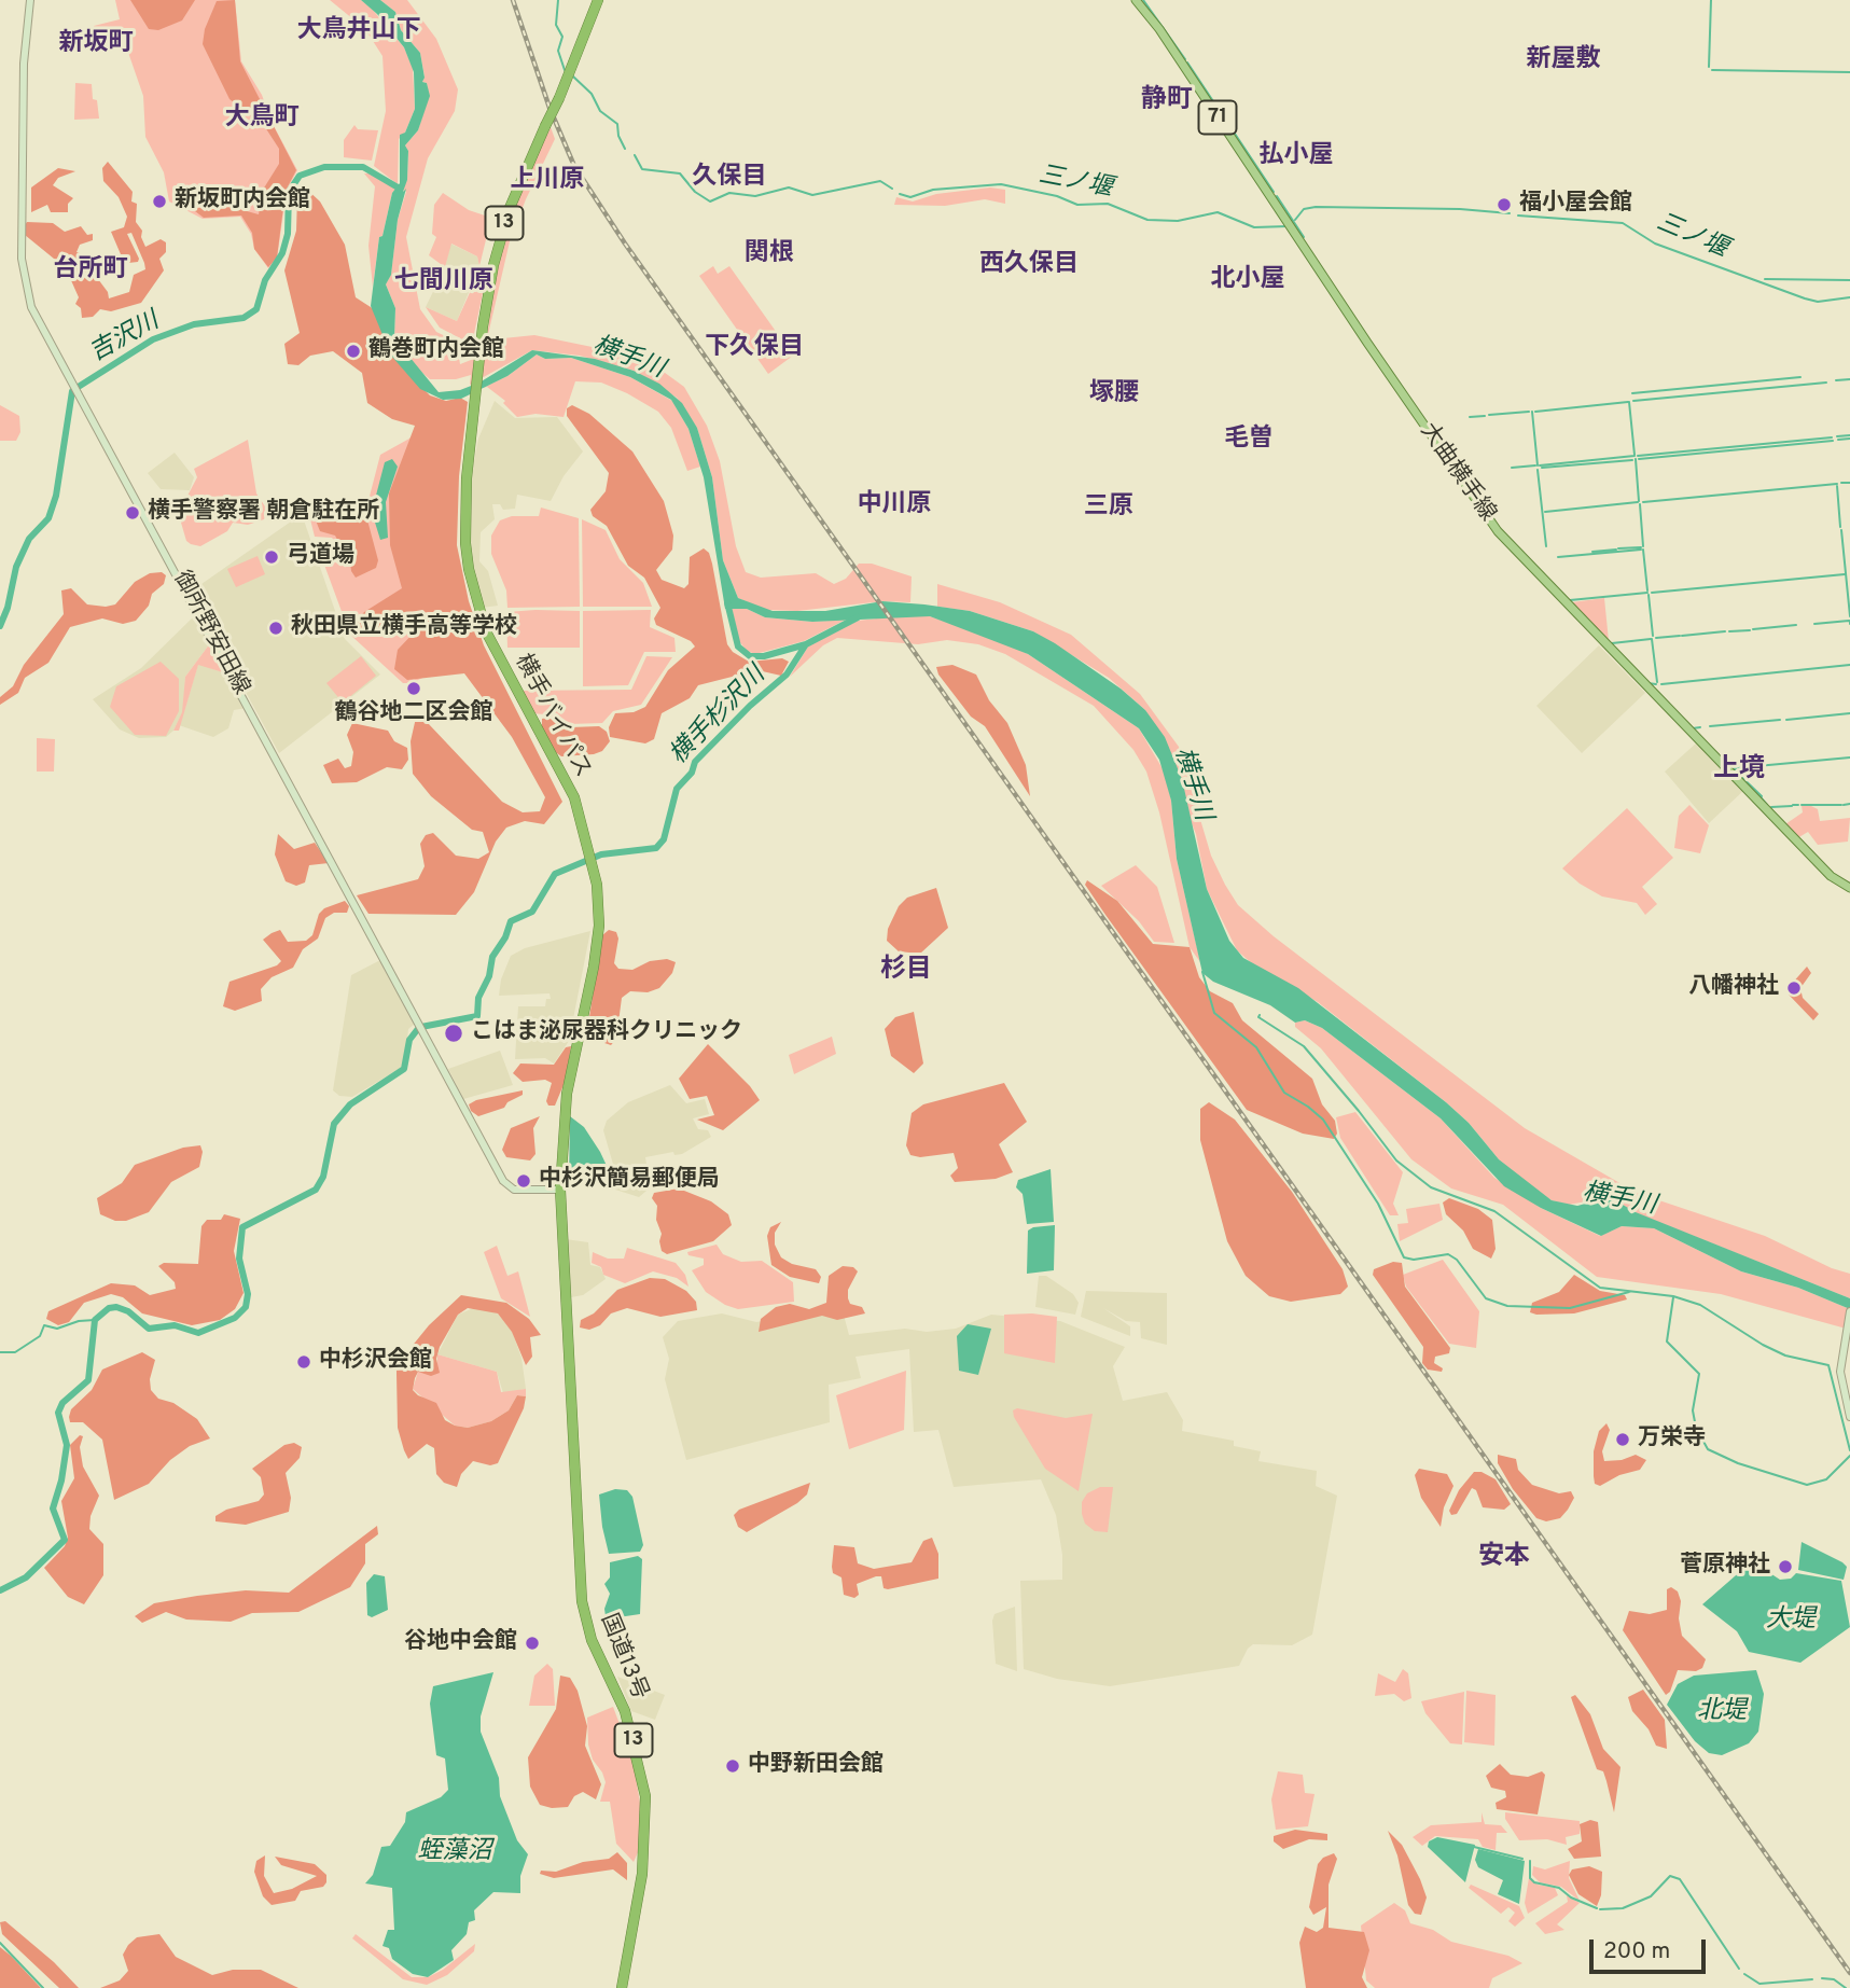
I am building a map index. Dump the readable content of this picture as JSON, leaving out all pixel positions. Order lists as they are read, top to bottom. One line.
{"streets":{"highway":["13","横手バイパス","国道13号"],"main road":["71","大曲横手線","御所野安田線"]},"crossings":[["御所野安田線","横手バイパス"],["横手バイパス","国道13号"]],"districts":["大鳥井山下","新坂町","新屋敷","静町","大鳥町","払小屋","久保目","上川原","関根","西久保目","台所町","北小屋","七間川原","下久保目","塚腰","毛曽","中川原","三原","上境","杉目","安本"],"water":["三ノ堰","吉沢川","横手川","横手杉沢川","大堤","北堤","蛭藻沼"],"places":["新坂町内会館","福小屋会館","鶴巻町内会館","横手警察署 朝倉駐在所","弓道場","秋田県立横手高等学校","鶴谷地二区会館","八幡神社","こはま泌尿器科クリニック","中杉沢簡易郵便局","中杉沢会館","万栄寺","菅原神社","谷地中会館","中野新田会館"],"scale_bar":"200 m"}
